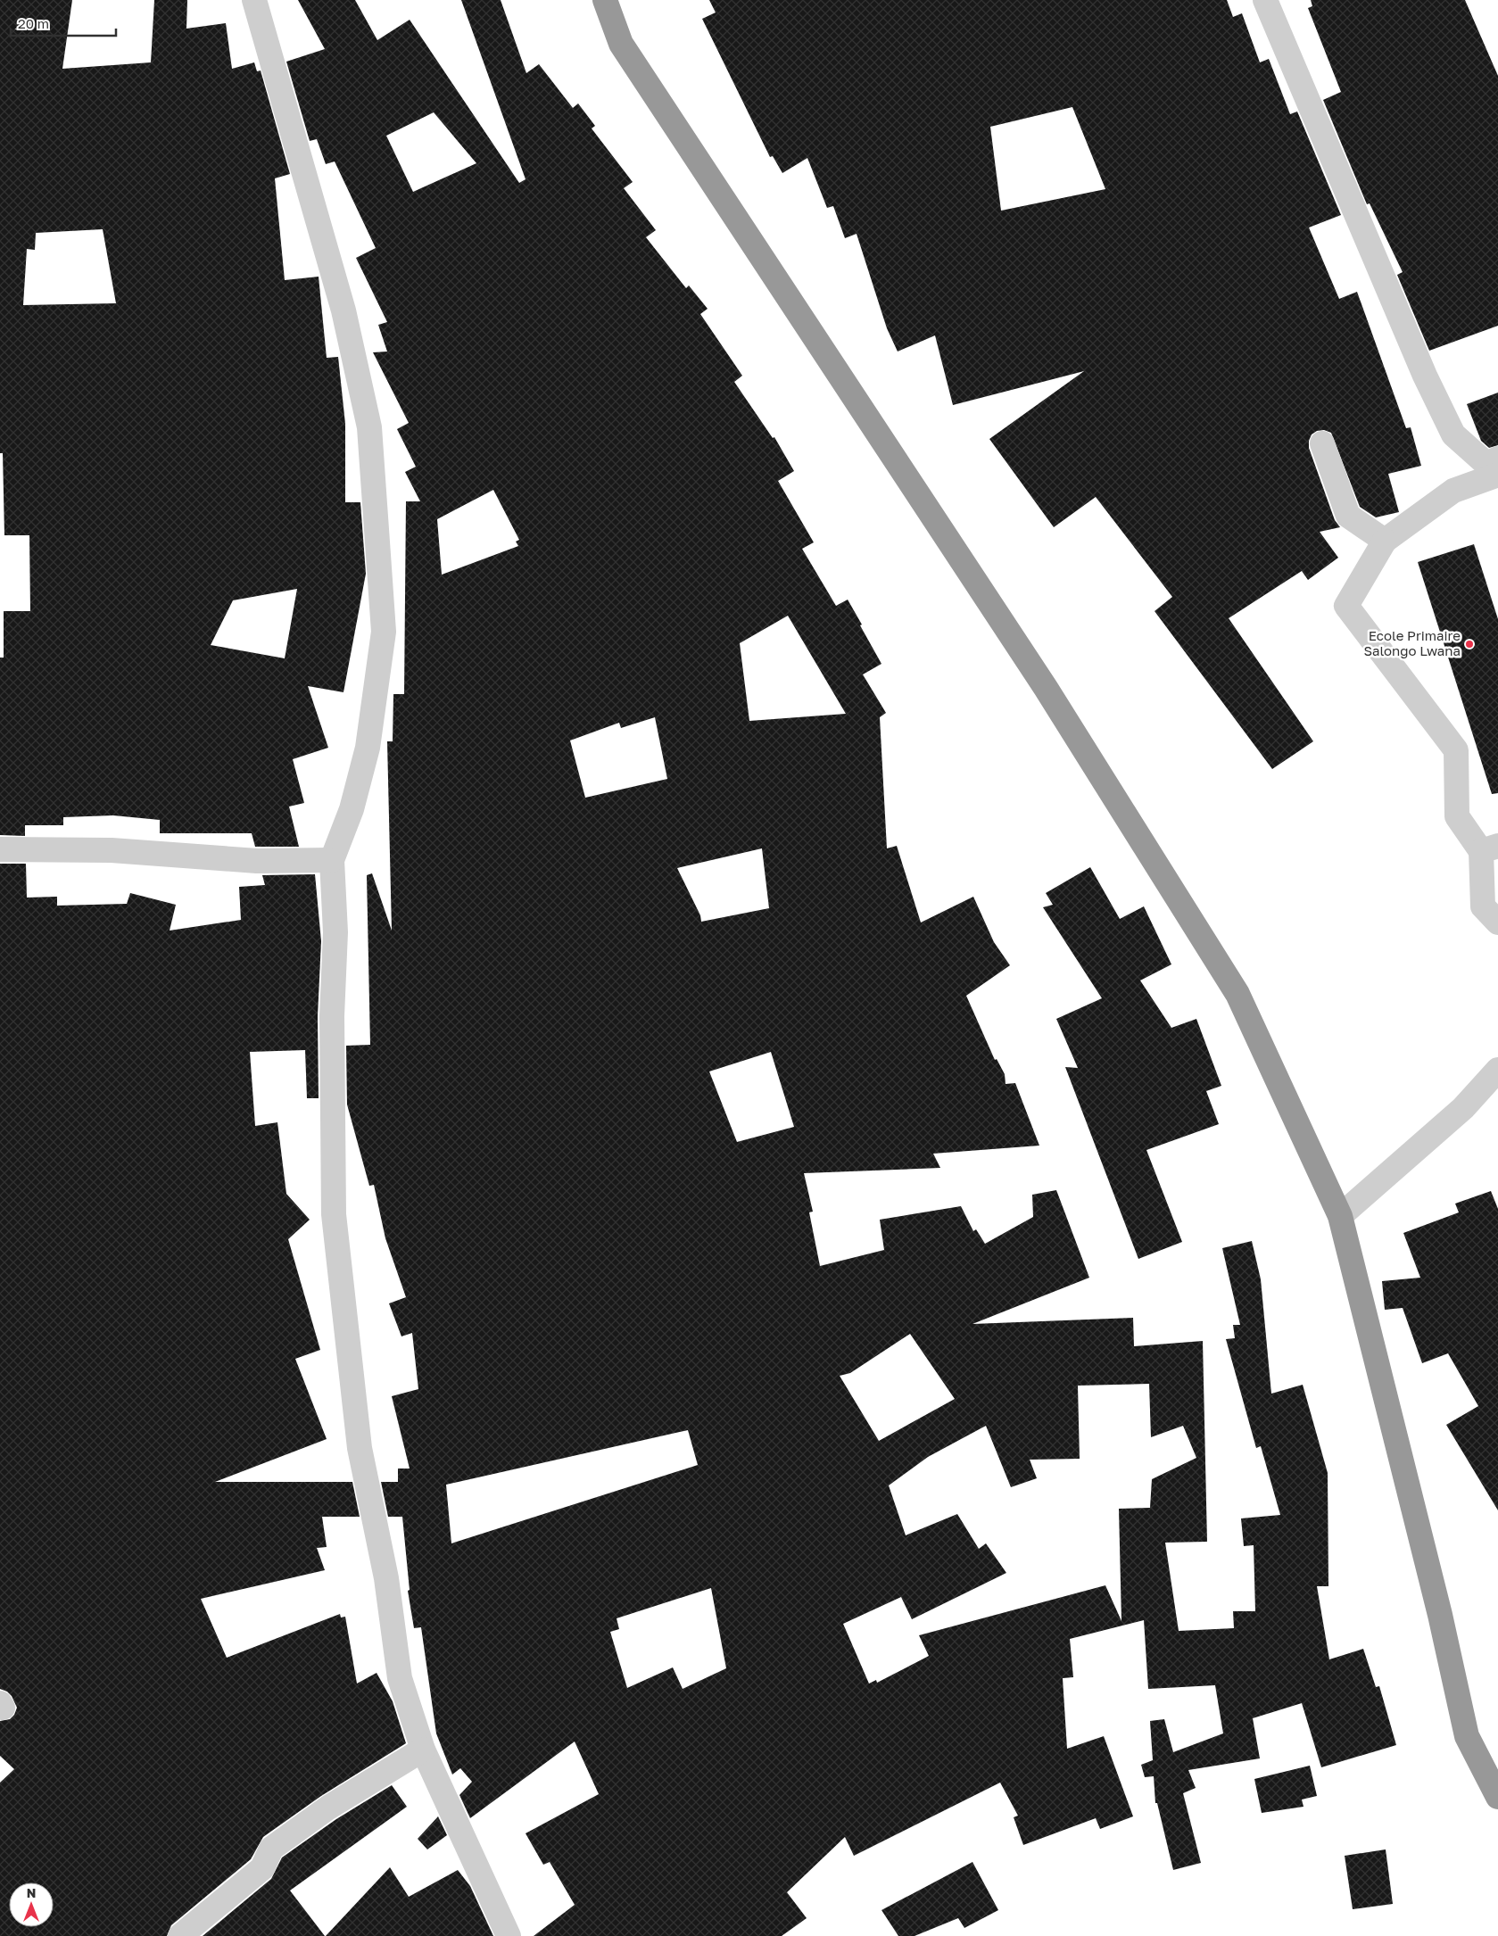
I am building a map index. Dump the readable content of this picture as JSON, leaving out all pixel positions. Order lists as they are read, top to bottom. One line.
{"places":["Ecole Primaire Salongo Lwana"],"scale_bar":"20 m","north":"top"}
